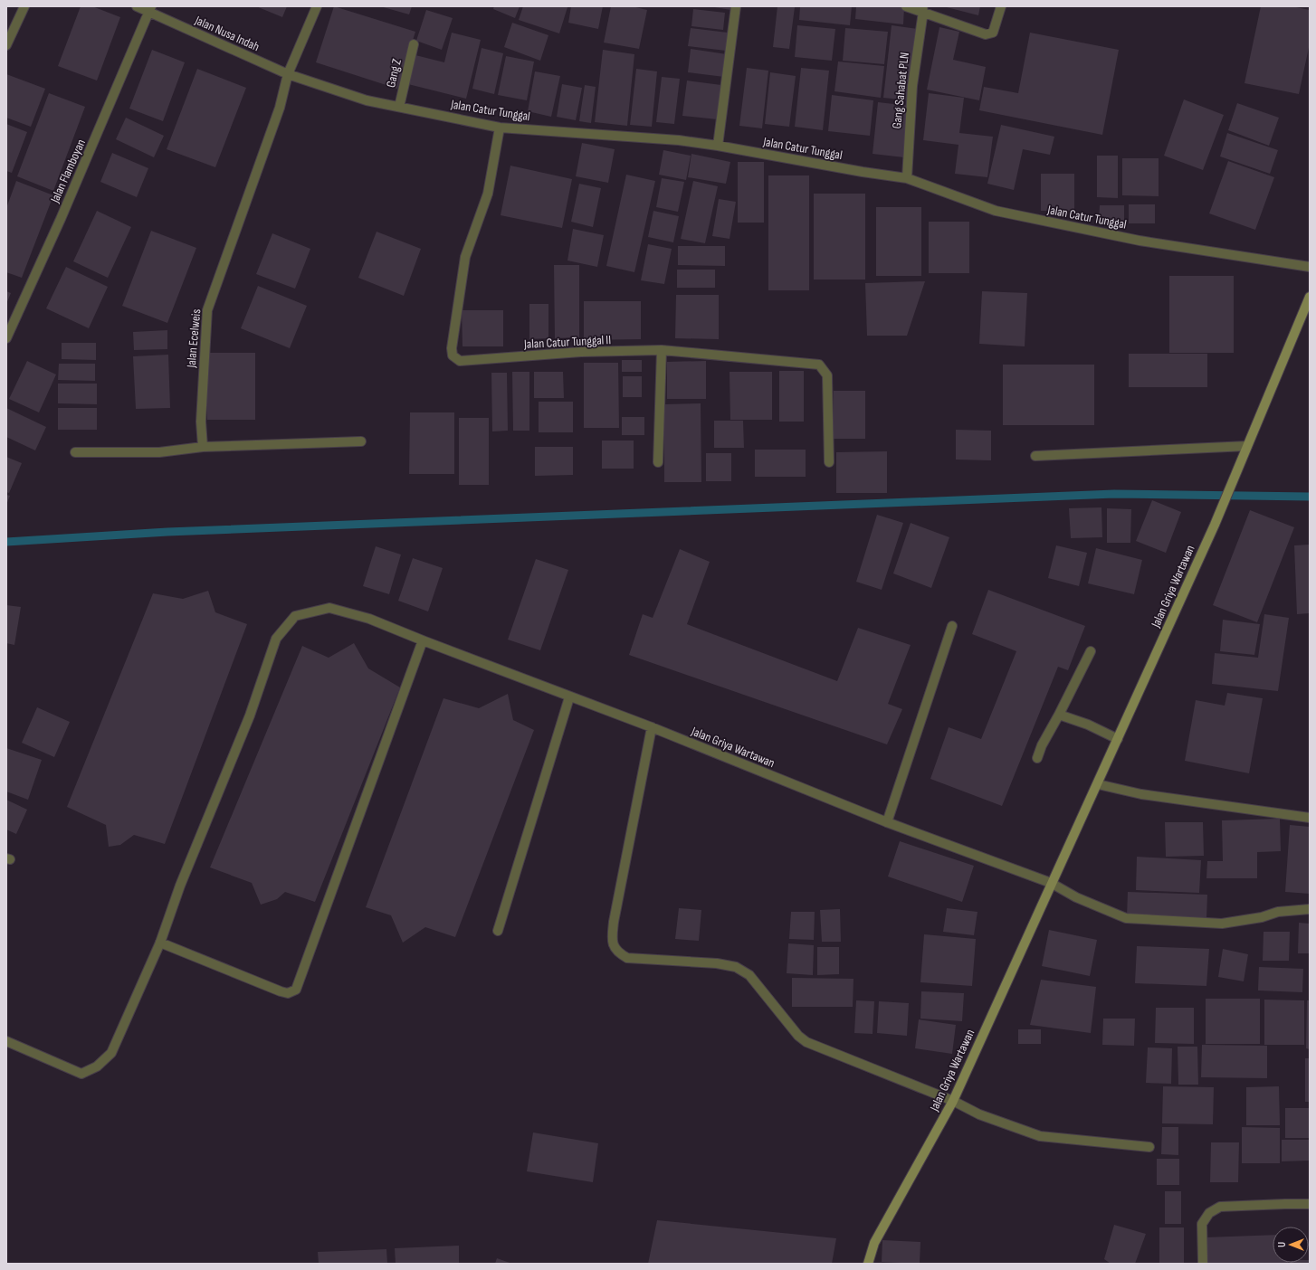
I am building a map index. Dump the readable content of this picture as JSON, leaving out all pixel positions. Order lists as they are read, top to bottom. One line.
{"streets":{"street":["Jalan Nusa Indah","Gang Z","Gang Sahabat PLN","Jalan Catur Tunggal","Jalan Flamboyan","Jalan Ecelweis","Jalan Catur Tunggal II","Jalan Griya Wartawan"]},"crossings":[["Jalan Nusa Indah","Jalan Catur Tunggal"],["Jalan Nusa Indah","Jalan Flamboyan"],["Jalan Nusa Indah","Jalan Ecelweis"],["Gang Z","Jalan Catur Tunggal"],["Gang Sahabat PLN","Jalan Catur Tunggal"],["Jalan Catur Tunggal","Jalan Ecelweis"],["Jalan Catur Tunggal","Jalan Catur Tunggal II"]],"north":"left"}
